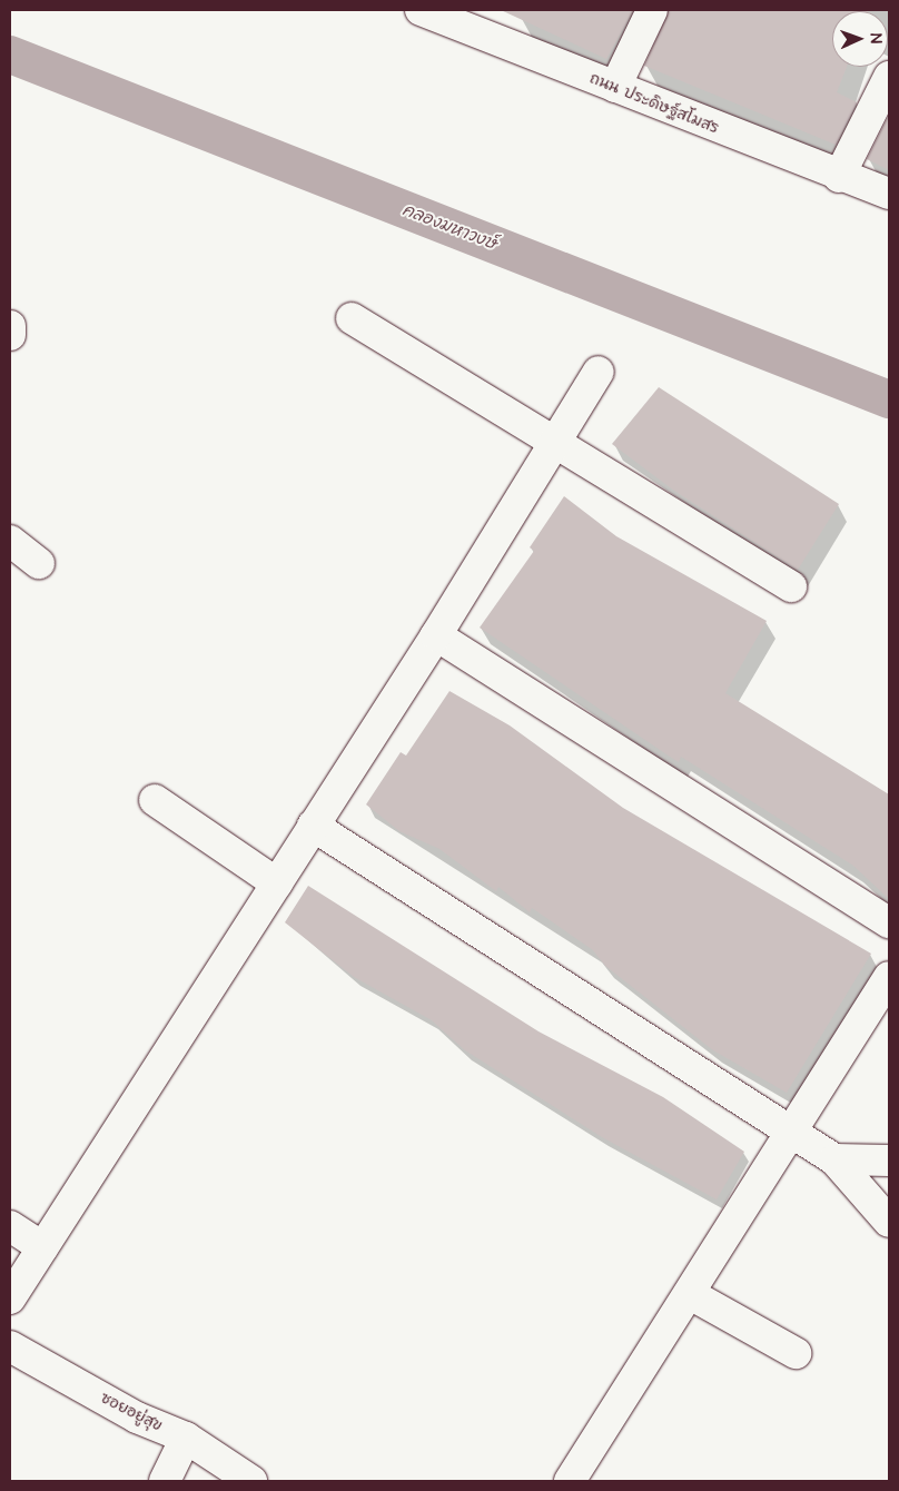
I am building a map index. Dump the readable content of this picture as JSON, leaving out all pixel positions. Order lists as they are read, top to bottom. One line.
{"streets":{"street":["ถนน ประดิษฐ์สโมสร","ซอยอยู่สุข"]},"water":["คลองมหาวงษ์"],"north":"right"}
